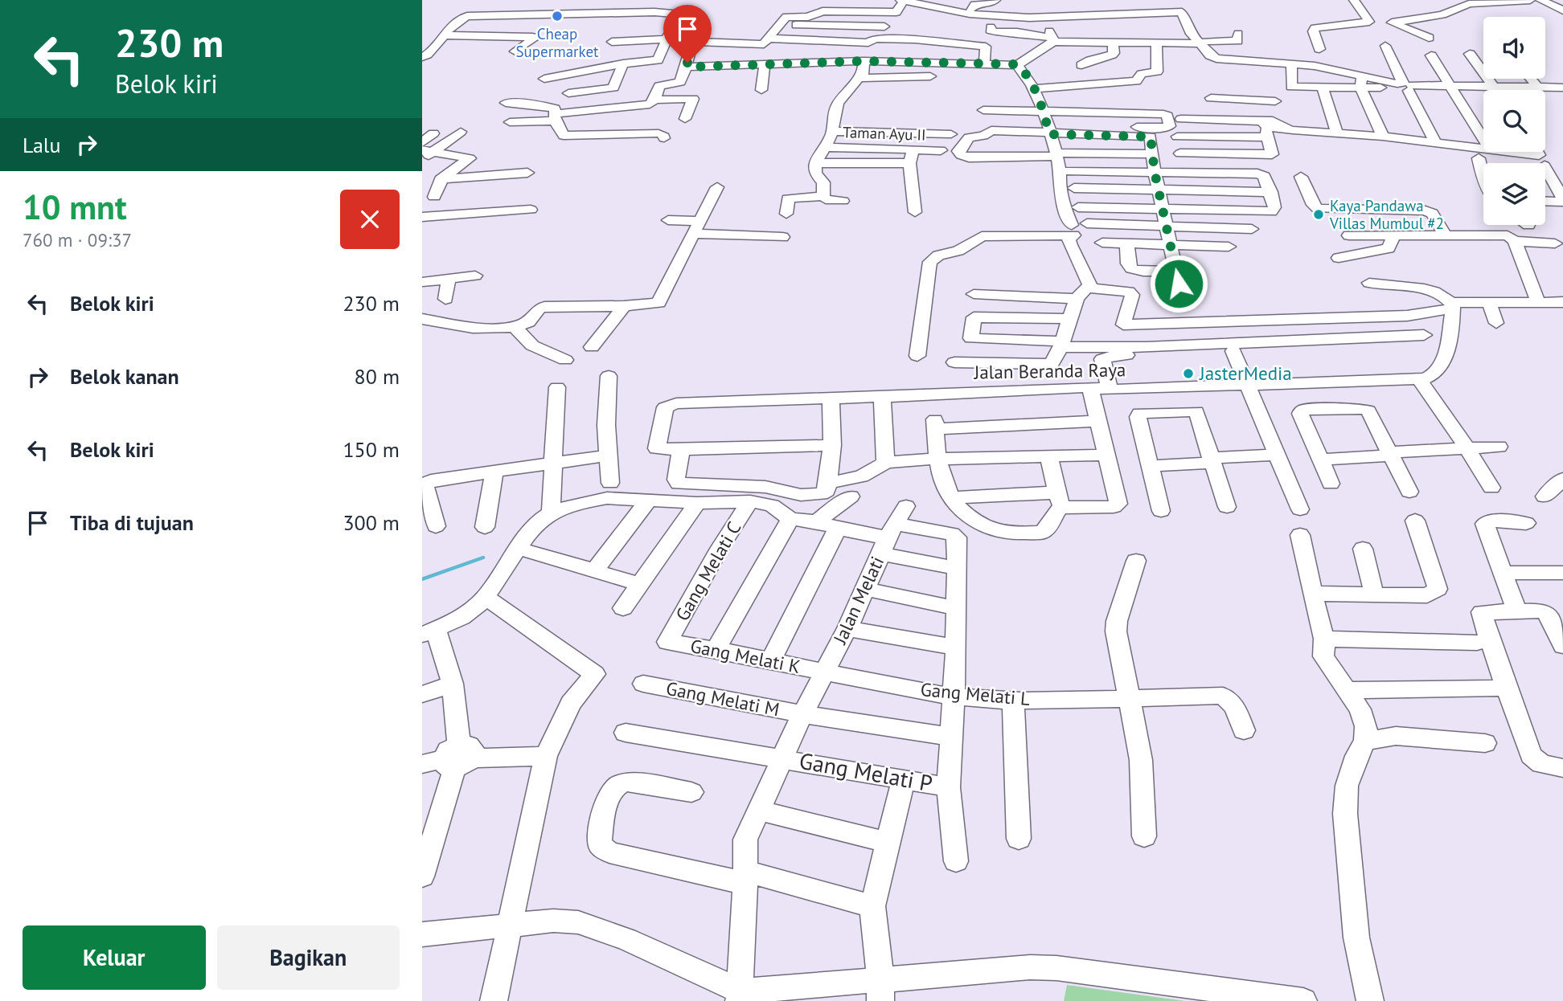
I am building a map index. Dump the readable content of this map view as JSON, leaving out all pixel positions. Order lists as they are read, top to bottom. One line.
{"streets":{"street":["Taman Ayu II","Jalan Beranda Raya","Gang Melati C","Jalan Melati","Gang Melati K","Gang Melati L","Gang Melati M","Gang Melati P"]},"crossings":[["Gang Melati C","Jalan Melati"],["Gang Melati C","Gang Melati K"],["Jalan Melati","Gang Melati K"],["Jalan Melati","Gang Melati L"],["Jalan Melati","Gang Melati M"],["Jalan Melati","Gang Melati P"],["Gang Melati K","Gang Melati L"]],"places":["Cheap Supermarket","Kaya Pandawa Villas Mumbul #2","JasterMedia"],"page":{"turn":["230 m","Belok kiri"],"then":"Lalu","heading":["10 mnt","760 m · 09:37"],"list":[{"name":"Belok kiri","value":"230 m"},{"name":"Belok kanan","value":"80 m"},{"name":"Belok kiri","value":"150 m"},{"name":"Tiba di tujuan","value":"300 m"}],"buttons":["Keluar","Bagikan"]}}
